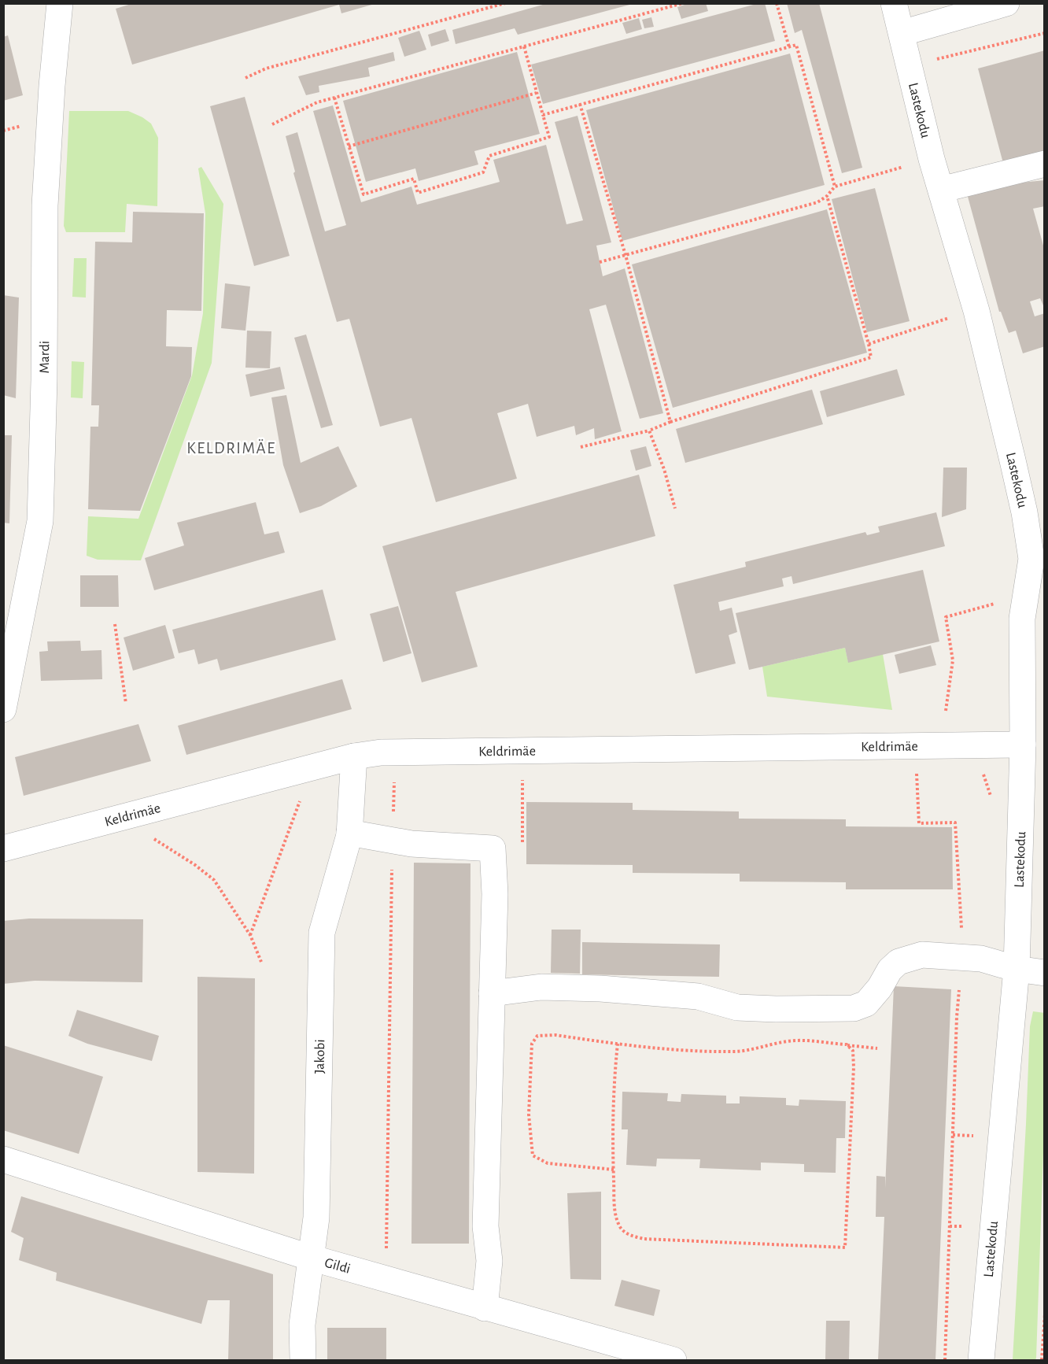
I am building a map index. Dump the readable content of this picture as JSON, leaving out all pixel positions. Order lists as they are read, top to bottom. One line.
{"streets":{"street":["Lastekodu","Mardi","Keldrimäe","Jakobi","Gildi"]},"crossings":[["Lastekodu","Keldrimäe"],["Keldrimäe","Jakobi"],["Jakobi","Gildi"]],"districts":["KELDRIMÄE"]}
